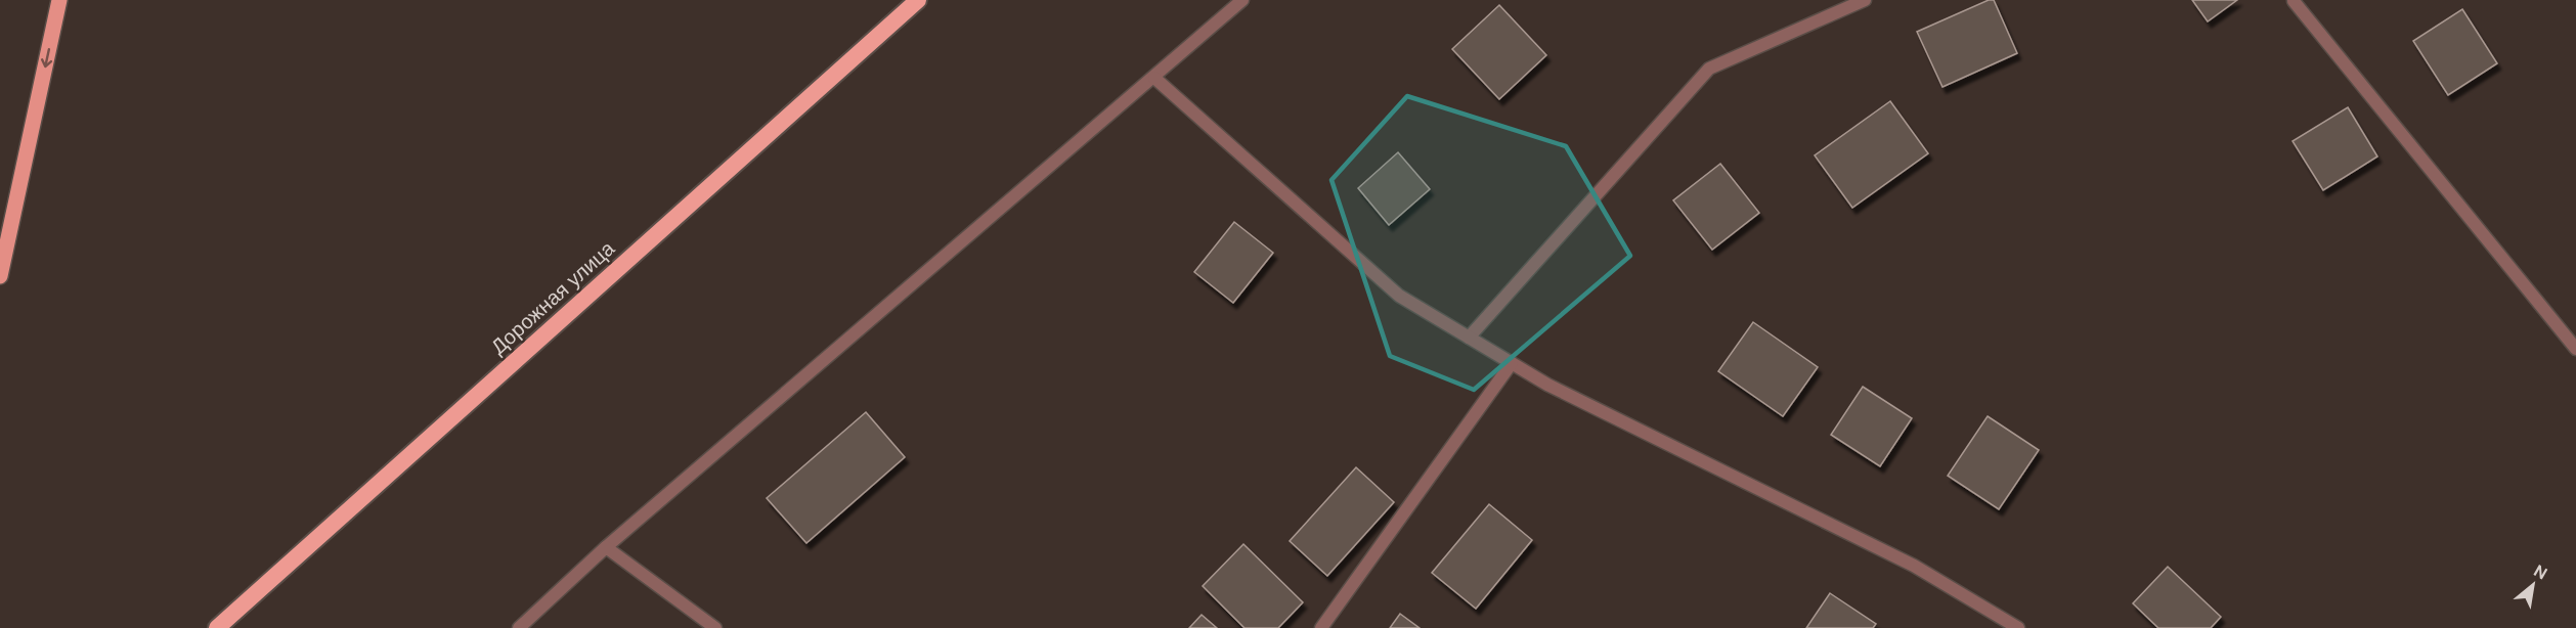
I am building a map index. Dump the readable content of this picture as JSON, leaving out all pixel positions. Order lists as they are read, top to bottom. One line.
{"streets":{"highway":["Дорожная улица"]},"north":"top right"}
